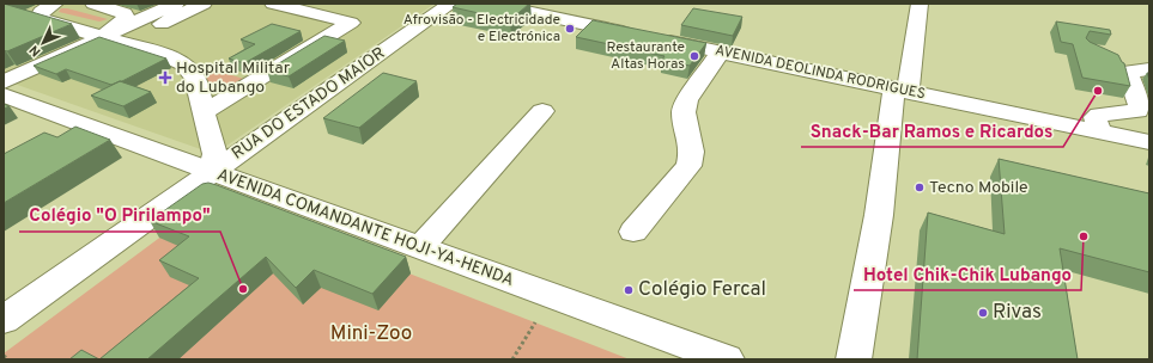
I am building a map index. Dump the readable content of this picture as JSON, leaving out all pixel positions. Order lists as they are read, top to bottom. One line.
{"streets":{"street":["AVENIDA DEOLINDA RODRIGUES","RUA DO ESTADO MAIOR","AVENIDA COMANDANTE HOJI-YA-HENDA"]},"crossings":[["RUA DO ESTADO MAIOR","AVENIDA COMANDANTE HOJI-YA-HENDA"]],"parks":["Mini-Zoo"],"places":{"other":["Afrovisão - Electricidade e Electrónica","Restaurante Altas Horas","Snack-Bar Ramos e Ricardos","Tecno Mobile","Hotel Chik-Chik Lubango","Colégio \"O Pirilampo\"","Colégio Fercal","Rivas"],"health":["Hospital Militar do Lubango"]},"north":"bottom left"}
